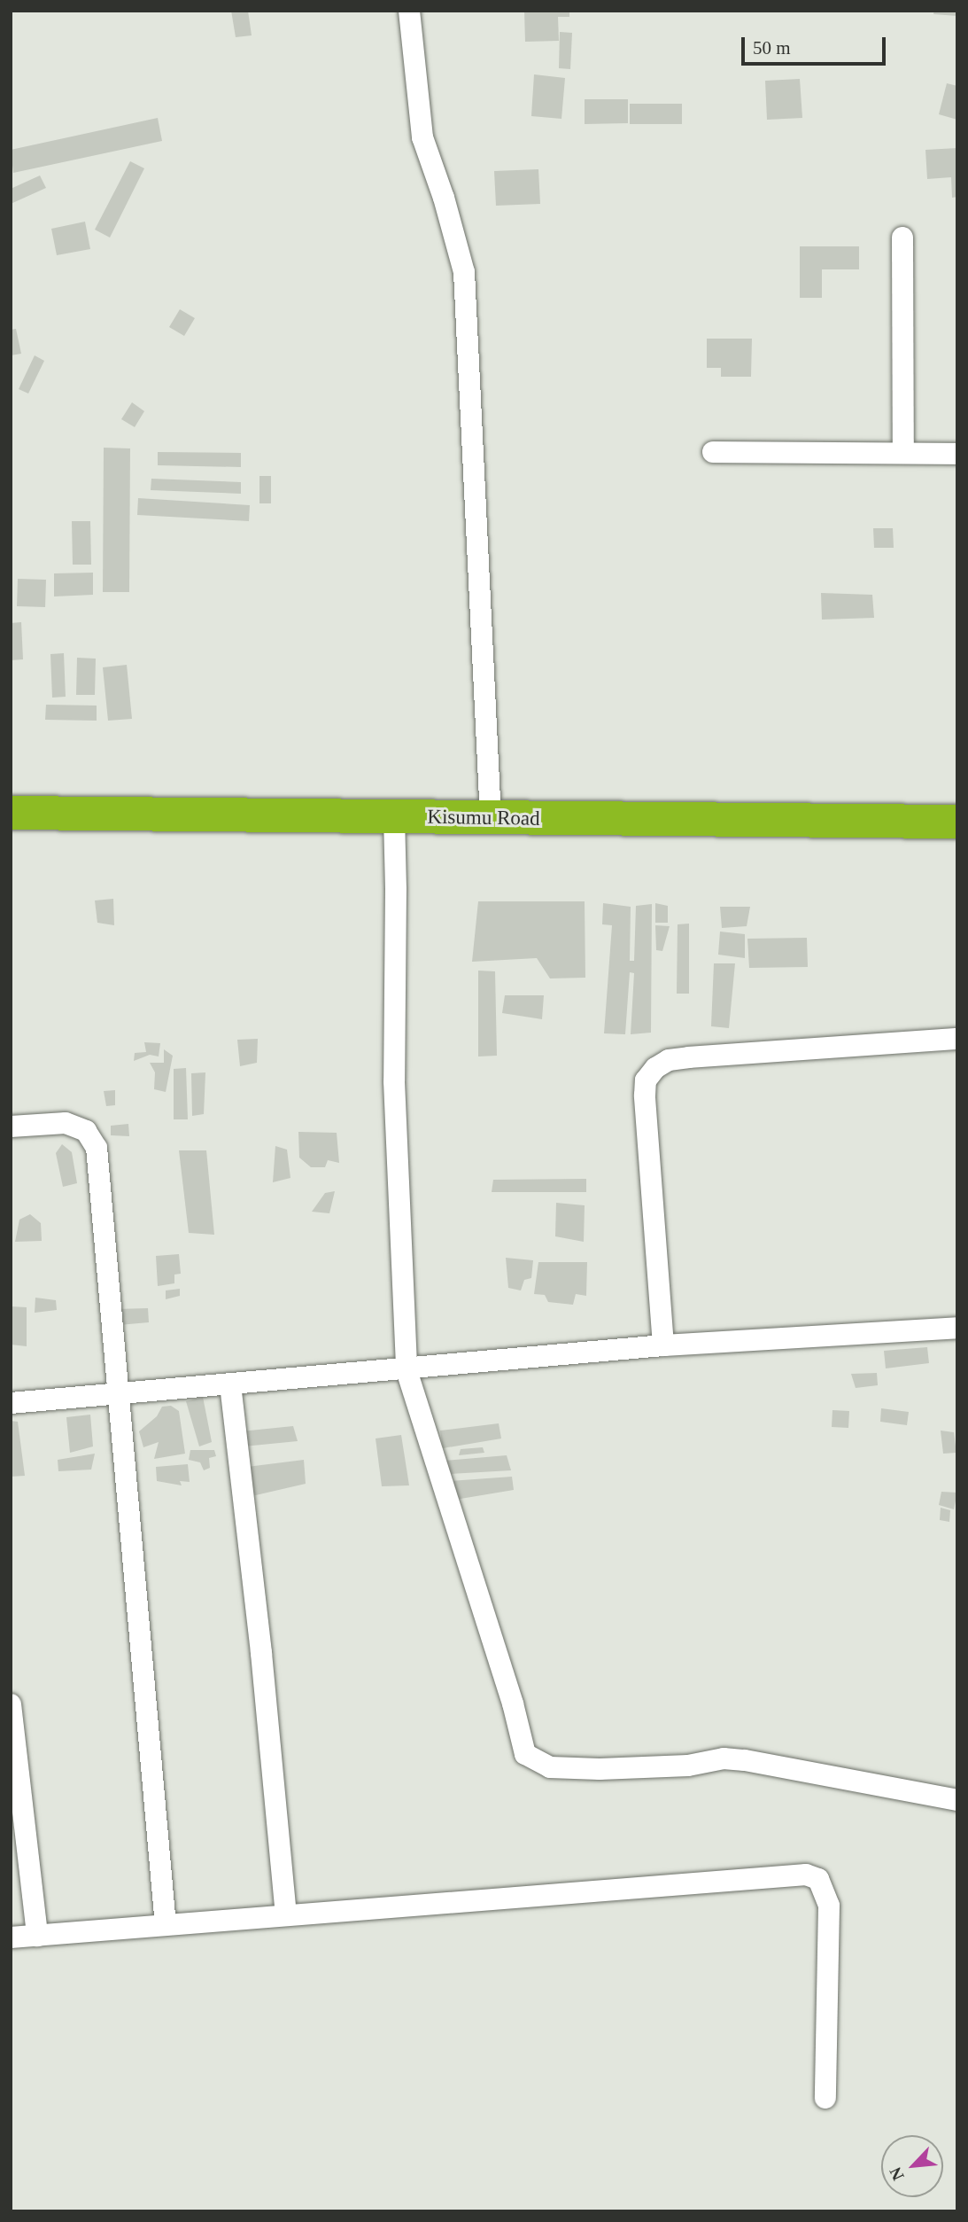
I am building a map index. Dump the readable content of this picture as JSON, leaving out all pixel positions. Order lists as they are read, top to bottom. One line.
{"streets":{"highway":["Kisumu Road"]},"scale_bar":"50 m","north":"bottom left"}
